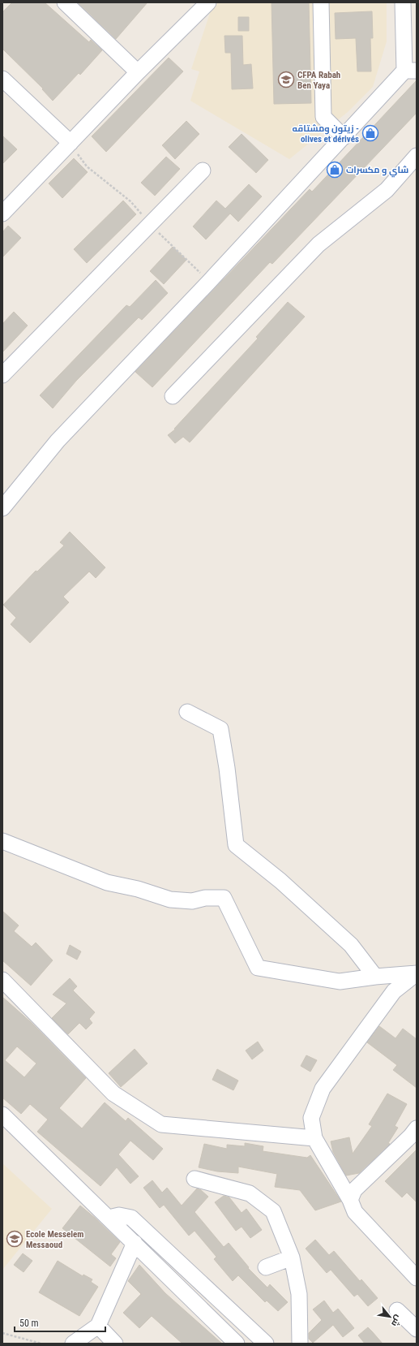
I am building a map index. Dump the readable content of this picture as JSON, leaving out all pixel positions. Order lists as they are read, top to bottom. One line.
{"places":{"school or university":["CFPA Rabah Ben Yaya","Ecole Messelem Messaoud"],"shop":["زيتون ومشتاقه - olives et dérivés","شاي و مكسرات"]},"scale_bar":"50 m","north":"bottom right"}
